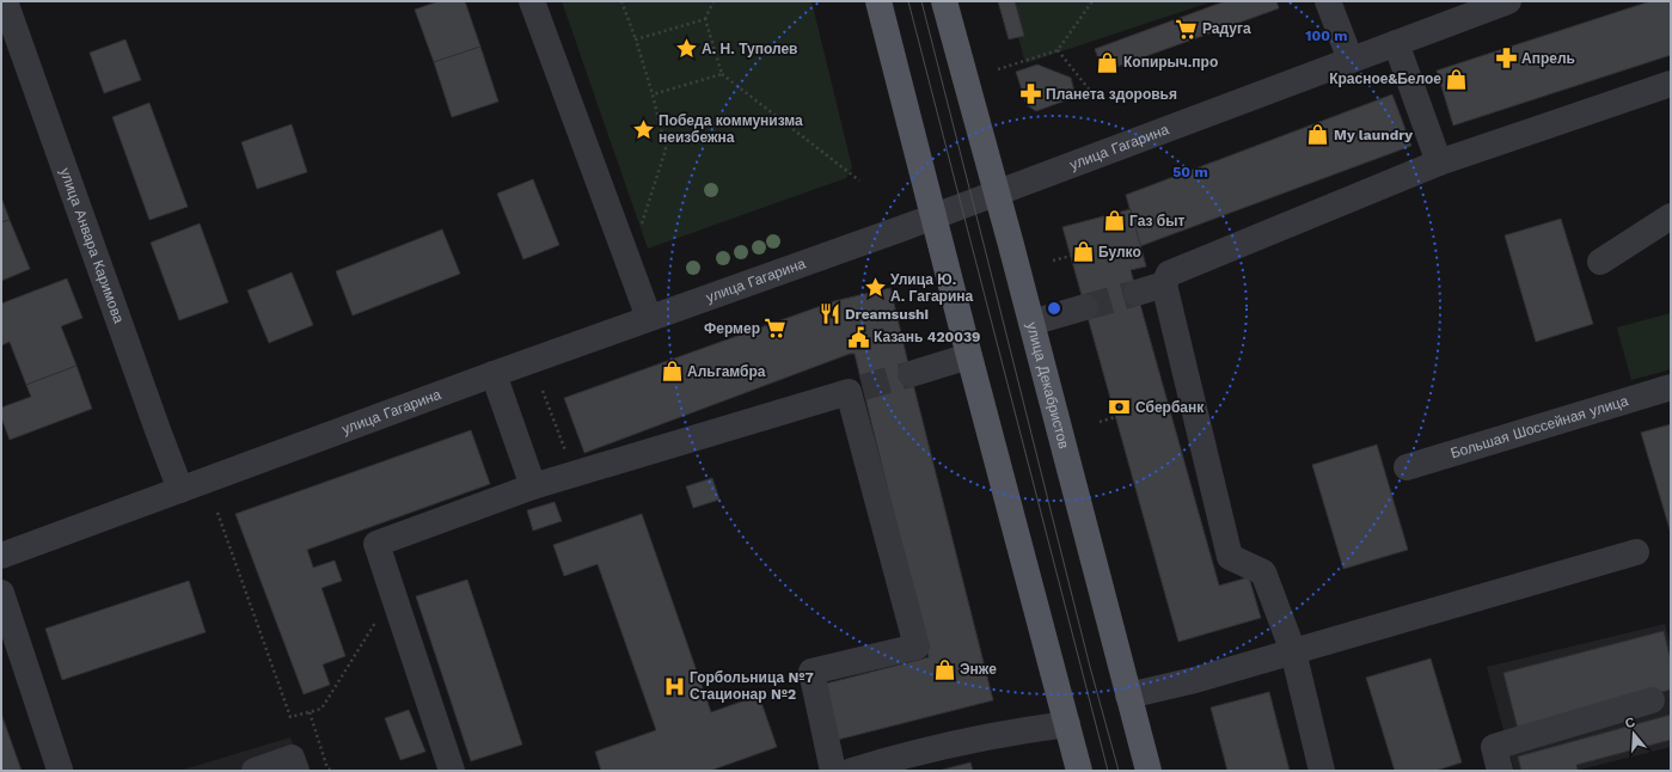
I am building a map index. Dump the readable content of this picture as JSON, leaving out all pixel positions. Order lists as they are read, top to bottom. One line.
{"streets":{"main road":["улица Декабристов"],"street":["улица Гагарина","улица Анвара Каримова","Большая Шоссейная улица"]},"crossings":[["улица Гагарина","улица Анвара Каримова"],["улица Гагарина","улица Декабристов"]],"places":{"supermarket":["Радуга","Фермер"],"place":["А. Н. Туполев","Победа коммунизма неизбежна","Улица Ю. А. Гагарина"],"pharmacy":["Апрель","Планета здоровья"],"shop":["Копирыч.про","Красное&Белое","My laundry","Газ быт","Булко","Альгамбра","Энже"],"restaurant":["Dreamsushi"],"public building":["Казань 420039"],"bank":["Сбербанк"],"hospital":["Горбольница №7 Стационар №2"]},"north":"top","rings":["100 m","50 m"]}
